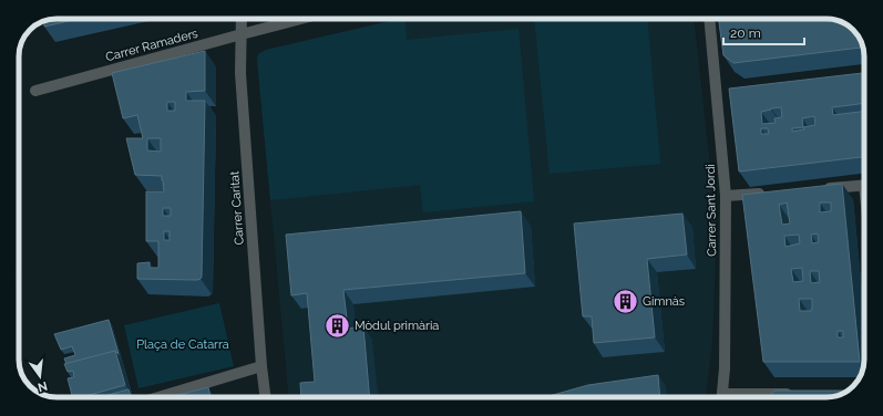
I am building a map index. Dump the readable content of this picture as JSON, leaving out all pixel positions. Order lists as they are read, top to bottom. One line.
{"streets":{"street":["Carrer Ramaders","Carrer Caritat","Carrer Sant Jordi"]},"crossings":[["Carrer Ramaders","Carrer Caritat"]],"parks":["Plaça de Catarra"],"places":{"building":["Gimnàs","Mòdul primària"]},"scale_bar":"20 m","north":"bottom"}
